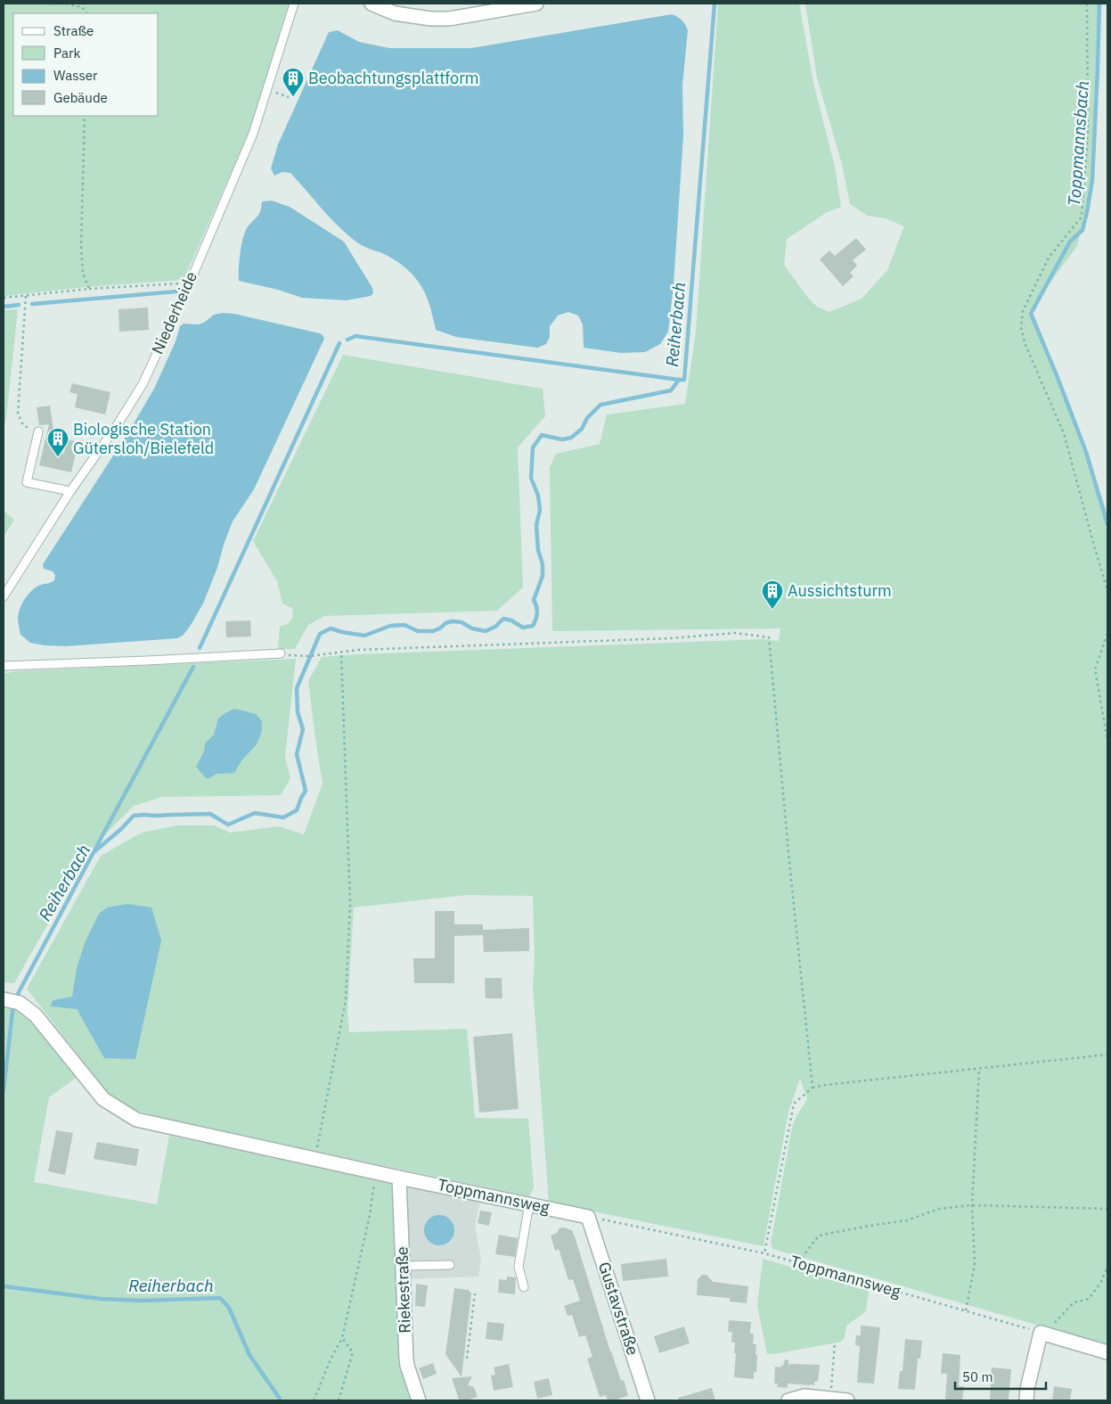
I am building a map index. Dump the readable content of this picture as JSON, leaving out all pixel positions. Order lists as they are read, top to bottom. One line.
{"streets":{"street":["Toppmannsweg","Riekestraße","Gustavstraße"],"lane":["Niederheide"]},"crossings":[["Toppmannsweg","Riekestraße"],["Toppmannsweg","Gustavstraße"]],"water":["Toppmannsbach","Reiherbach"],"places":{"building":["Beobachtungsplattform","Biologische Station Gütersloh/Bielefeld","Aussichtsturm"]},"legend":["Straße","Park","Wasser","Gebäude"],"scale_bar":"50 m"}
